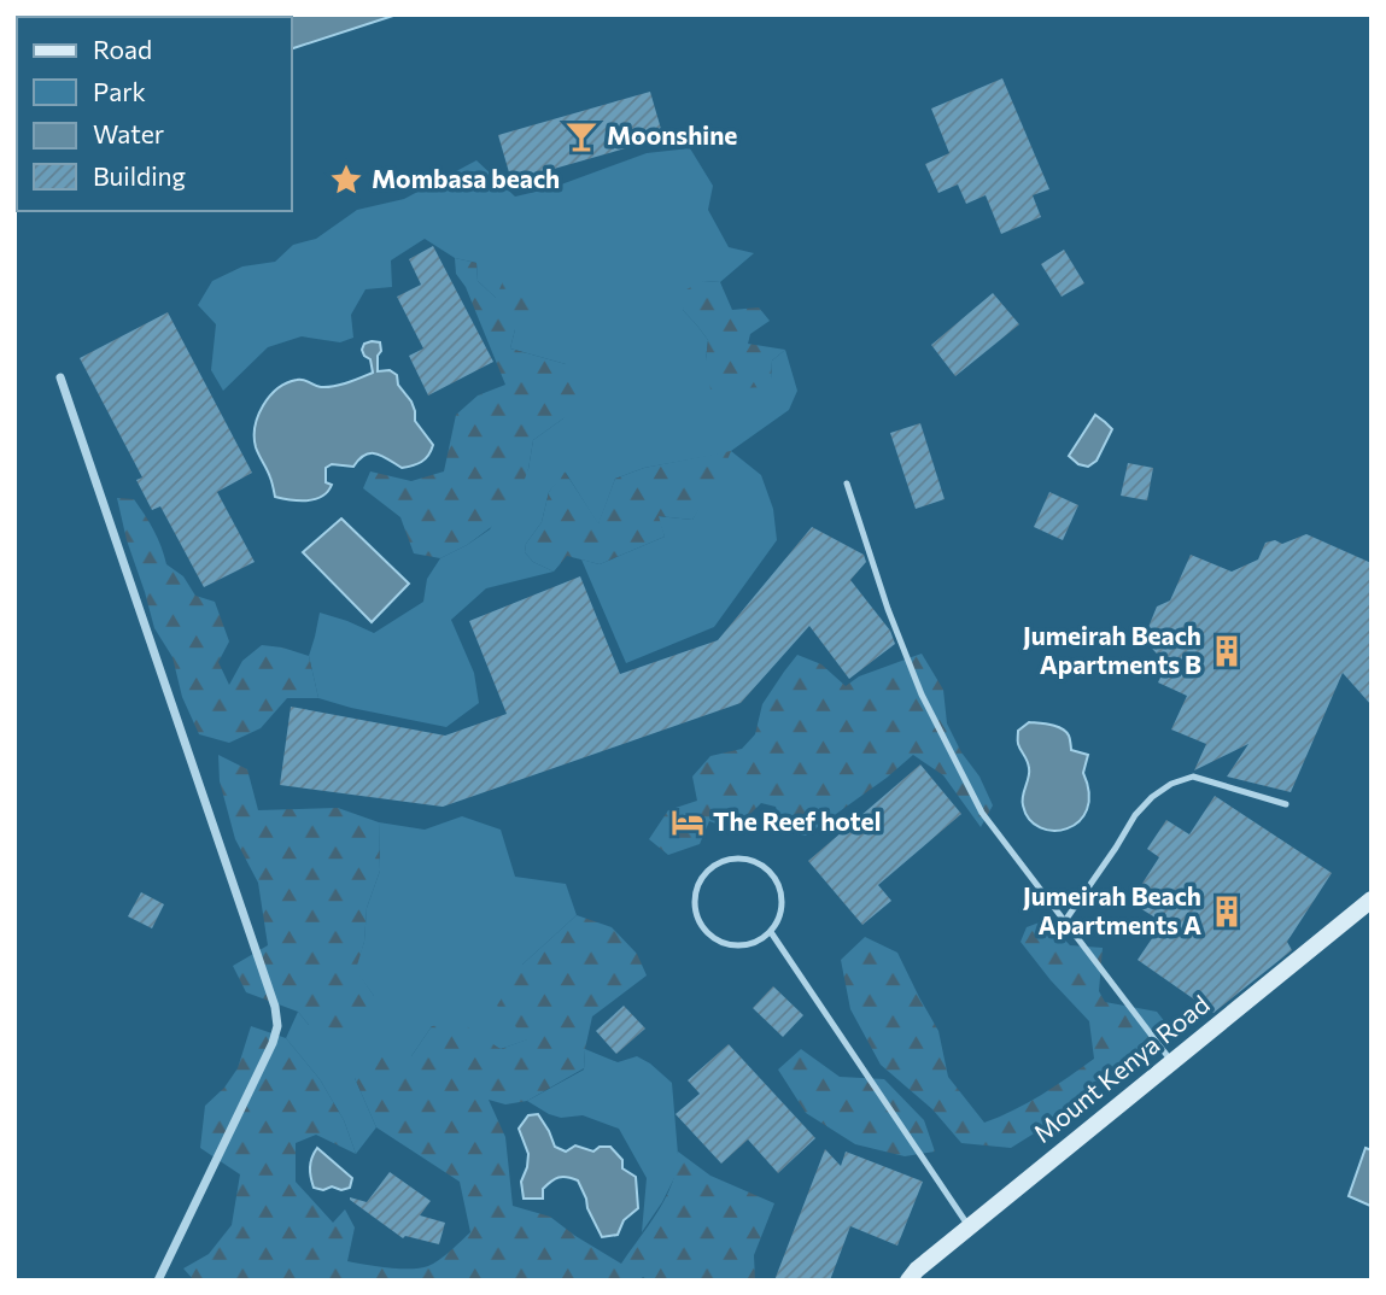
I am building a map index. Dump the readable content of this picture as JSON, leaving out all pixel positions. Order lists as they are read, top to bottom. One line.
{"streets":{"main road":["Mount Kenya Road"]},"places":{"bar":["Moonshine"],"place":["Mombasa beach"],"building":["Jumeirah Beach Apartments B","Jumeirah Beach Apartments A"],"hotel":["The Reef hotel"]},"legend":["Road","Park","Water","Building"]}
